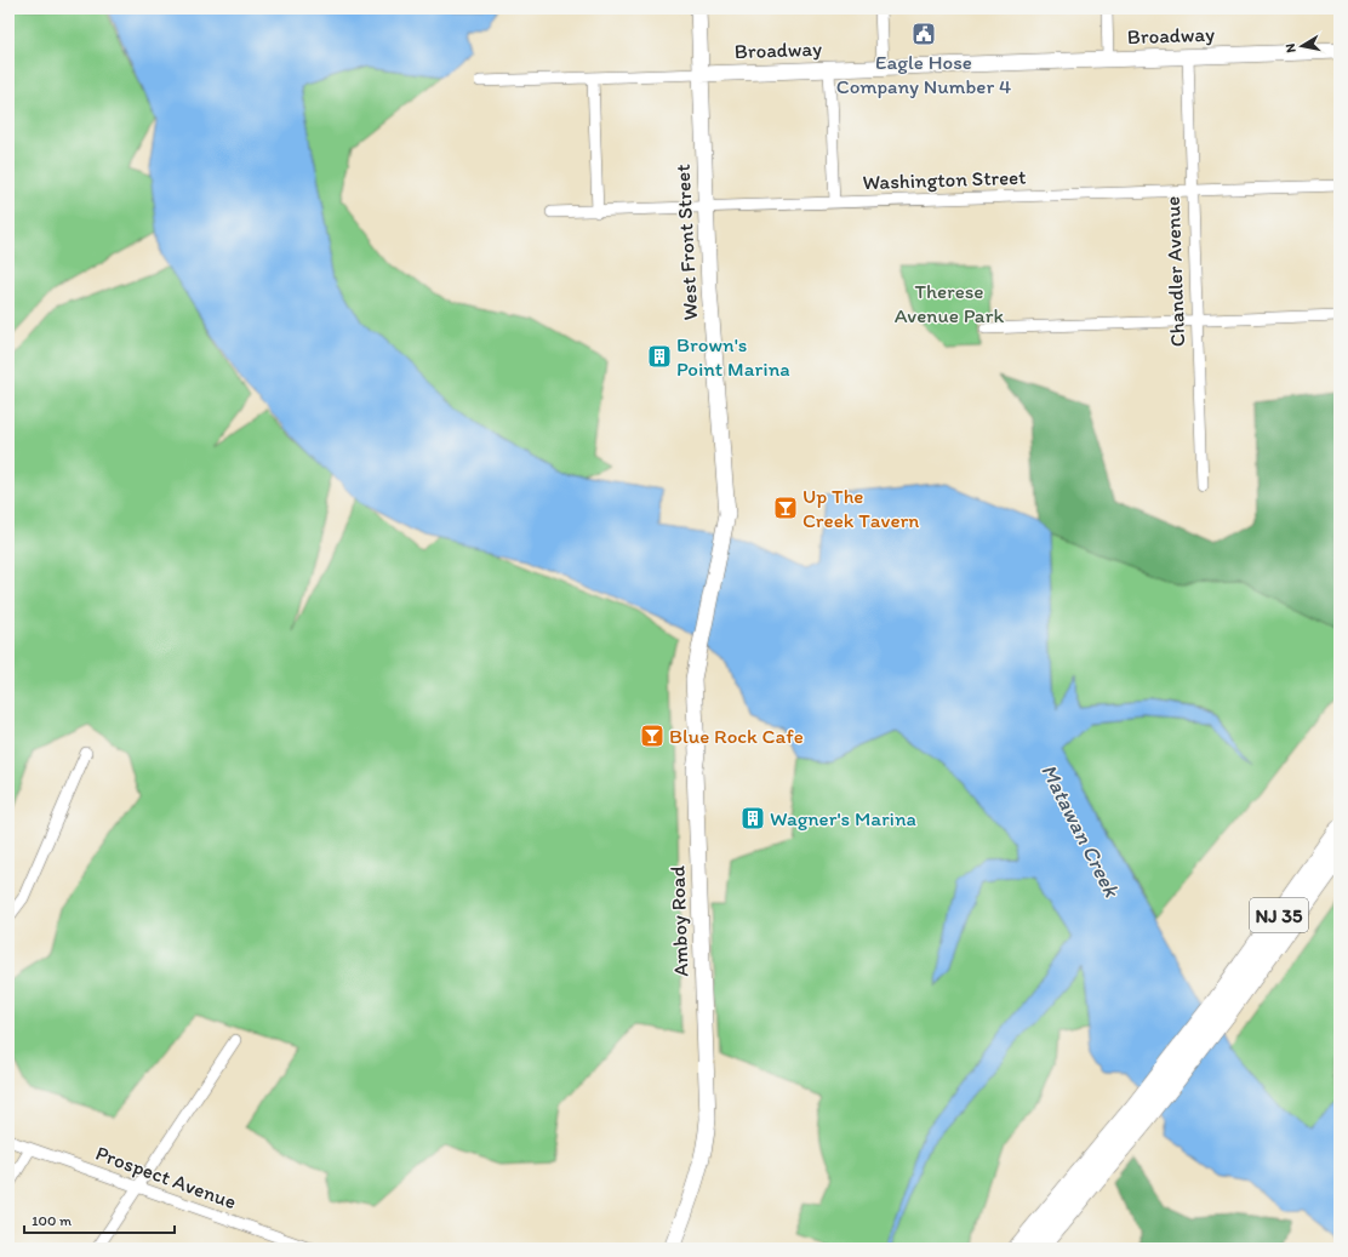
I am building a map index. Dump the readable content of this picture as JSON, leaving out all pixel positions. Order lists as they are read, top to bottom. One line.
{"streets":{"highway":["NJ 35"],"main road":["Broadway","West Front Street","Amboy Road"],"street":["Washington Street","Chandler Avenue","Prospect Avenue"]},"crossings":[["Broadway","West Front Street"],["Broadway","Chandler Avenue"],["Washington Street","West Front Street"],["Washington Street","Chandler Avenue"],["West Front Street","Amboy Road"]],"water":["Matawan Creek"],"parks":["Therese Avenue Park"],"places":{"public building":["Eagle Hose Company Number 4"],"building":["Brown's Point Marina","Wagner's Marina"],"bar":["Up The Creek Tavern","Blue Rock Cafe"]},"scale_bar":"100 m","north":"left"}
